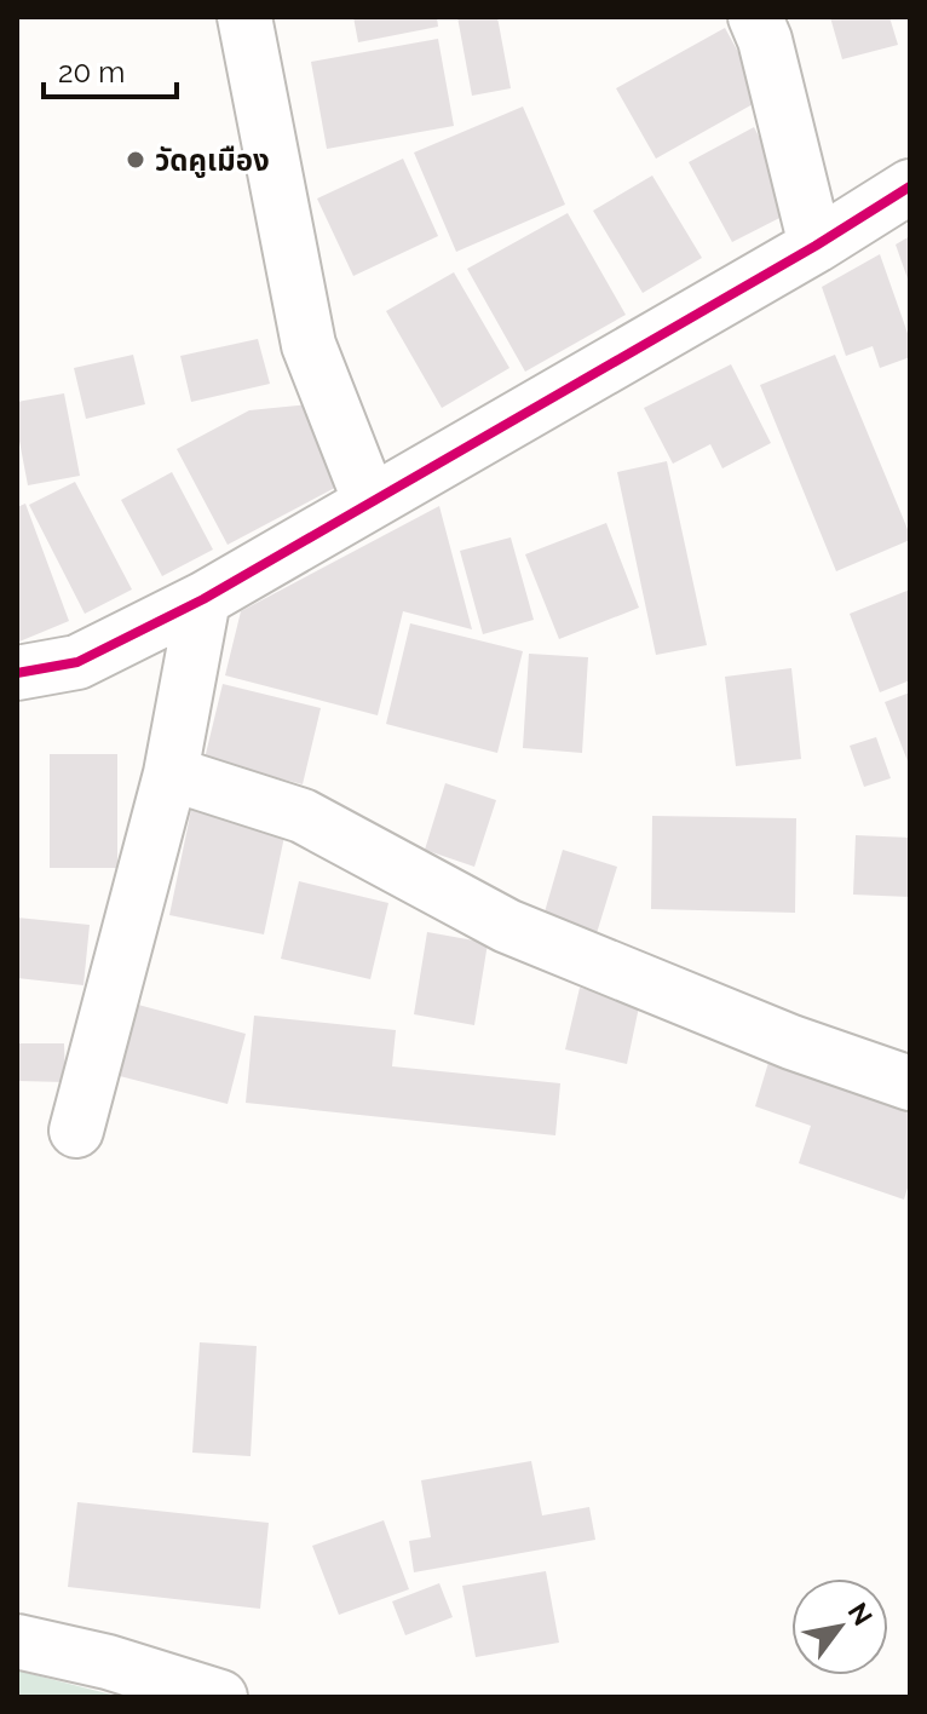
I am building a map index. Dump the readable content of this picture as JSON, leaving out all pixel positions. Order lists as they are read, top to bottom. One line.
{"places":["วัดคูเมือง"],"scale_bar":"20 m","north":"top right"}
